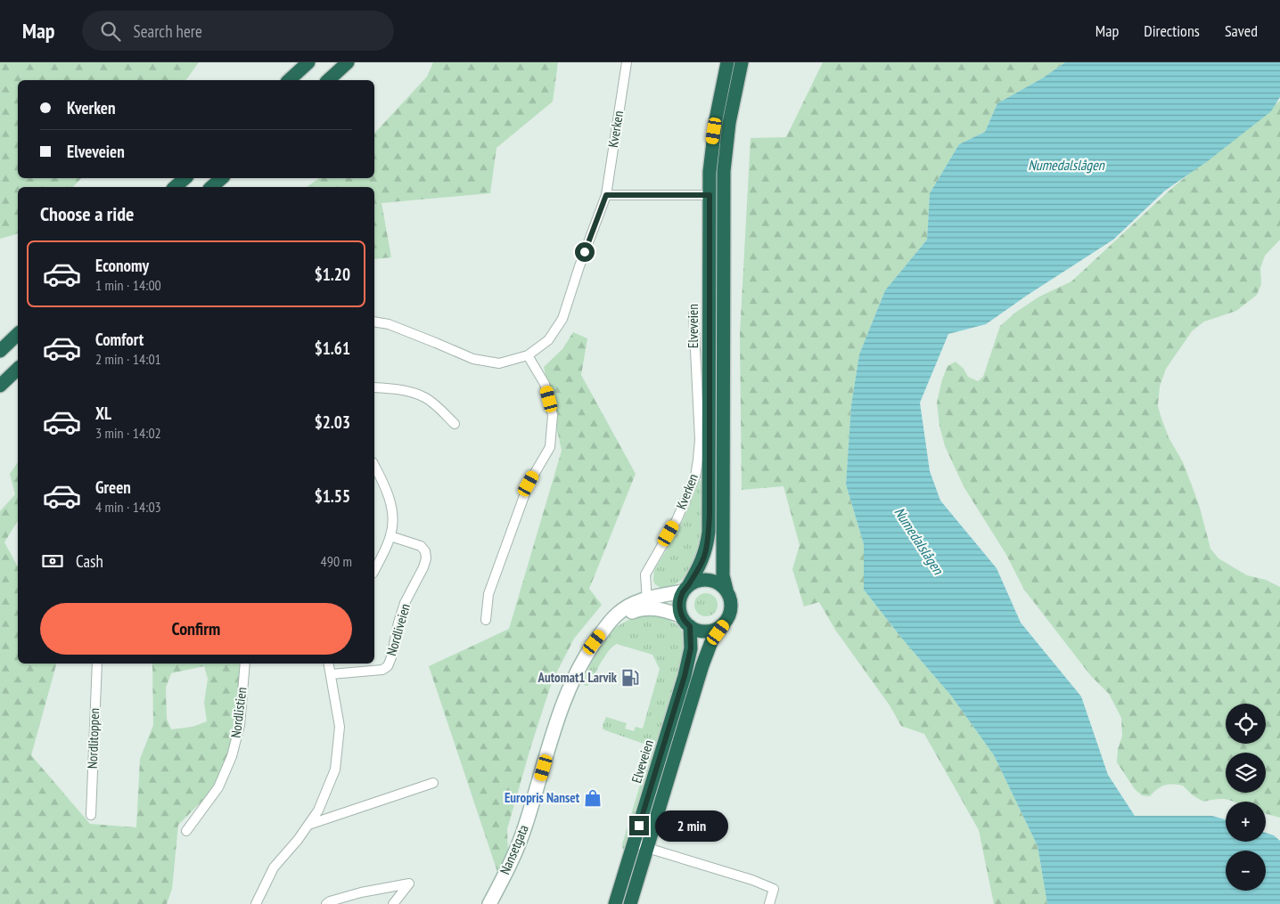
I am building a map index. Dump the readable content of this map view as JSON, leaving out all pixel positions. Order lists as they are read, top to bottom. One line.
{"streets":{"highway":["Elveveien"],"main road":["Nansetgata"],"street":["Kverken","Nordliveien","Nordlistien","Nordlitoppen"]},"crossings":[["Kverken","Nansetgata"],["Elveveien","Nansetgata"]],"water":["Numedalslågen"],"places":{"fuel station":["Automat1 Larvik"],"shop":["Europris Nanset"]},"page":{"header":"Map","search":"Search here","nav":["Map","Directions","Saved"],"banner":["Kverken","Elveveien"],"heading":"Choose a ride","list":[{"name":"Economy","note":"1 min · 14:00","value":"$1.20"},{"name":"Comfort","note":"2 min · 14:01","value":"$1.61"},{"name":"XL","note":"3 min · 14:02","value":"$2.03"},{"name":"Green","note":"4 min · 14:03","value":"$1.55"}],"pay":["Cash","490 m"],"buttons":"Confirm","map_buttons":["+","−"],"bubble":"2 min"}}
